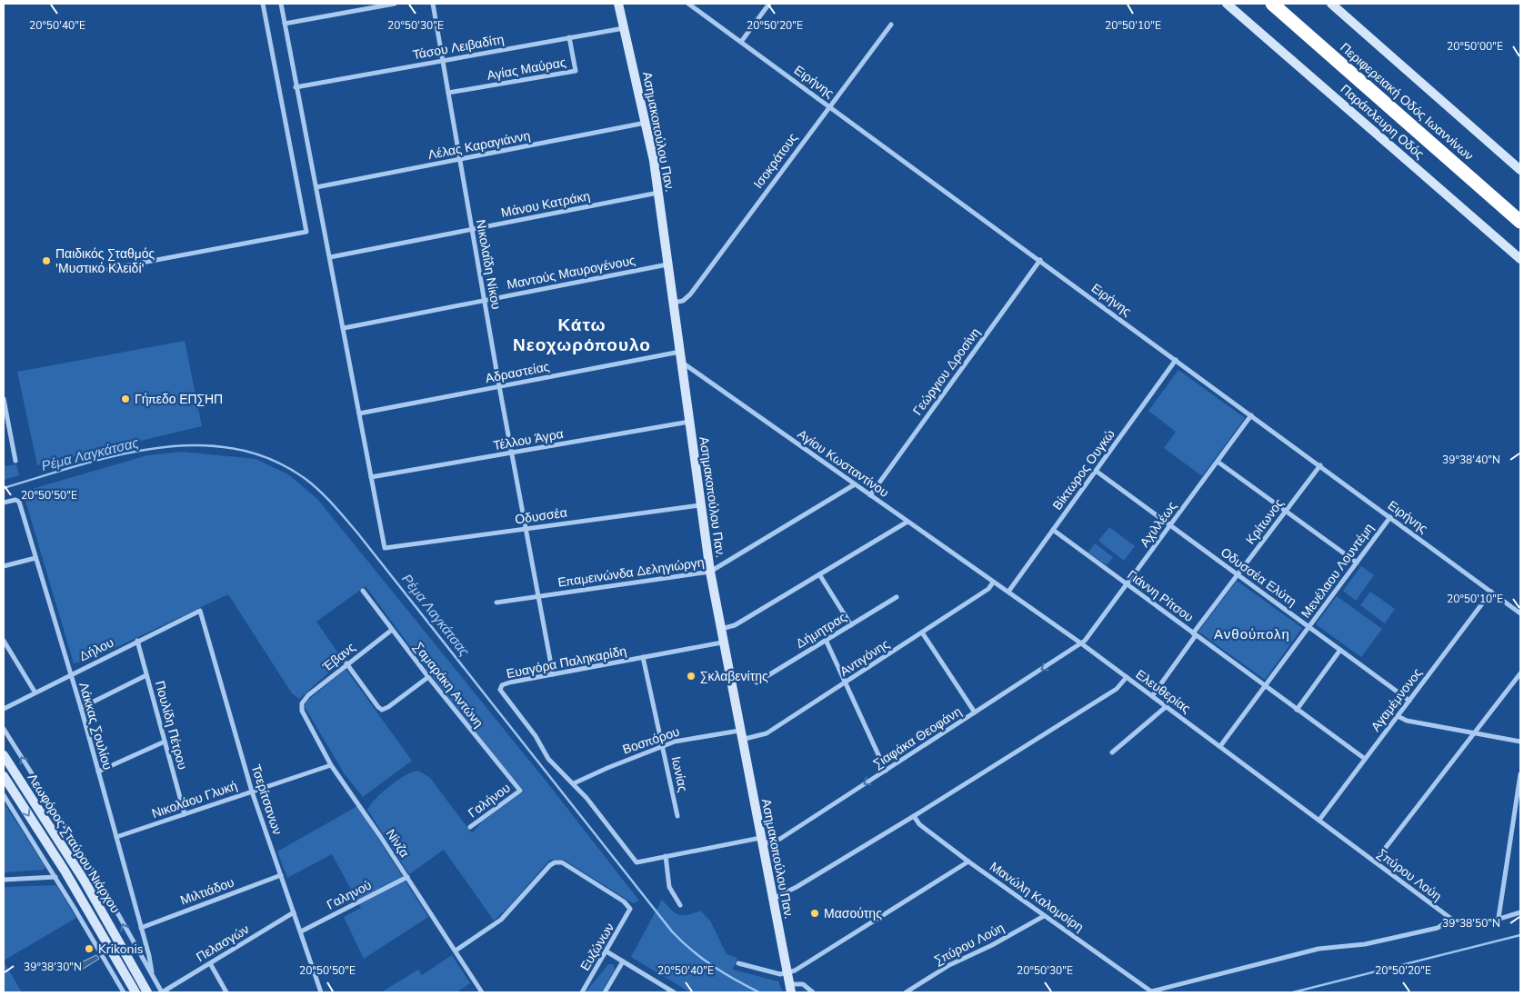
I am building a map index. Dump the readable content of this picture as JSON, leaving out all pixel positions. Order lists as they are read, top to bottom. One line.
{"streets":{"highway":["Περιφερειακή Οδός Ιωαννίνων"],"street":["Τάσου Λειβαδίτη","Αγίας Μαύρας","Ειρήνης","Παράπλευρη Οδός","Ασημακοπούλου Παν.","Λέλας Καραγιάννη","Ισοκράτους","Μάνου Κατράκη","Νικολαΐδη Νίκου","Μαντούς Μαυρογένους","Γεώργιου Δροσίνη","Αδραστείας","Τέλλου Άγρα","Αγίου Κωσταντίνου","Βίκτωρος Ουγκώ","Οδυσσέα","Κρίτωνος","Αχιλλέως","Μενέλαου Λουντέμη","Επαμεινώνδα Δεληγιώργη","Οδυσσέα Ελύτη","Γιάννη Ρίτσου","Δήμητρας","Δήλου","Έβανς","Αντιγόνης","Ευαγόρα Παληκαρίδη","Σαμαράκη Αντώνη","Ελευθερίας","Αγαμέμνονoς","Πουλίδη Πέτρου","Λάκκας Σουλίου","Σιαφάκα Θεοφάνη","Βοσπόρου","Ιωνίας","Νικολάου Γλυκή","Τσερίτσανων","Γαλήνου","Λεωφόρος Σταύρου Νιάρχου","Νίνζα","Σπύρου Λούη","Μιλτιάδου","Γαληνού","Μανώλη Καλομοίρη","Πελασγών","Ευζώνων"]},"crossings":[["Τάσου Λειβαδίτη","Αγίας Μαύρας"],["Τάσου Λειβαδίτη","Ασημακοπούλου Παν."],["Τάσου Λειβαδίτη","Νικολαΐδη Νίκου"],["Αγίας Μαύρας","Νικολαΐδη Νίκου"],["Ειρήνης","Ισοκράτους"],["Ειρήνης","Γεώργιου Δροσίνη"],["Ειρήνης","Βίκτωρος Ουγκώ"],["Ειρήνης","Κρίτωνος"],["Ειρήνης","Αχιλλέως"],["Ειρήνης","Μενέλαου Λουντέμη"],["Ειρήνης","Αγαμέμνονoς"],["Ασημακοπούλου Παν.","Λέλας Καραγιάννη"],["Ασημακοπούλου Παν.","Ισοκράτους"],["Ασημακοπούλου Παν.","Μάνου Κατράκη"],["Ασημακοπούλου Παν.","Μαντούς Μαυρογένους"],["Ασημακοπούλου Παν.","Αδραστείας"],["Ασημακοπούλου Παν.","Τέλλου Άγρα"],["Ασημακοπούλου Παν.","Αγίου Κωσταντίνου"],["Ασημακοπούλου Παν.","Οδυσσέα"],["Ασημακοπούλου Παν.","Επαμεινώνδα Δεληγιώργη"],["Ασημακοπούλου Παν.","Αντιγόνης"],["Ασημακοπούλου Παν.","Ευαγόρα Παληκαρίδη"],["Ασημακοπούλου Παν.","Σιαφάκα Θεοφάνη"],["Ασημακοπούλου Παν.","Βοσπόρου"],["Λέλας Καραγιάννη","Νικολαΐδη Νίκου"],["Μάνου Κατράκη","Νικολαΐδη Νίκου"],["Νικολαΐδη Νίκου","Μαντούς Μαυρογένους"],["Νικολαΐδη Νίκου","Αδραστείας"],["Νικολαΐδη Νίκου","Τέλλου Άγρα"],["Νικολαΐδη Νίκου","Οδυσσέα"],["Νικολαΐδη Νίκου","Επαμεινώνδα Δεληγιώργη"],["Νικολαΐδη Νίκου","Ευαγόρα Παληκαρίδη"],["Γεώργιου Δροσίνη","Αγίου Κωσταντίνου"],["Τέλλου Άγρα","Οδυσσέα"],["Αγίου Κωσταντίνου","Επαμεινώνδα Δεληγιώργη"],["Αγίου Κωσταντίνου","Αντιγόνης"],["Αγίου Κωσταντίνου","Ελευθερίας"],["Βίκτωρος Ουγκώ","Οδυσσέα Ελύτη"],["Βίκτωρος Ουγκώ","Γιάννη Ρίτσου"],["Βίκτωρος Ουγκώ","Ελευθερίας"],["Κρίτωνος","Οδυσσέα Ελύτη"],["Κρίτωνος","Γιάννη Ρίτσου"],["Κρίτωνος","Ελευθερίας"],["Αχιλλέως","Οδυσσέα Ελύτη"],["Αχιλλέως","Γιάννη Ρίτσου"],["Αχιλλέως","Ελευθερίας"],["Αχιλλέως","Σιαφάκα Θεοφάνη"],["Μενέλαου Λουντέμη","Οδυσσέα Ελύτη"],["Μενέλαου Λουντέμη","Γιάννη Ρίτσου"],["Μενέλαου Λουντέμη","Ελευθερίας"],["Οδυσσέα Ελύτη","Αγαμέμνονoς"],["Γιάννη Ρίτσου","Αγαμέμνονoς"],["Δήλου","Πουλίδη Πέτρου"],["Δήλου","Λάκκας Σουλίου"],["Δήλου","Τσερίτσανων"],["Έβανς","Σαμαράκη Αντώνη"],["Έβανς","Νίνζα"],["Αντιγόνης","Ελευθερίας"],["Αντιγόνης","Βοσπόρου"],["Ευαγόρα Παληκαρίδη","Σιαφάκα Θεοφάνη"],["Ευαγόρα Παληκαρίδη","Βοσπόρου"],["Ευαγόρα Παληκαρίδη","Ιωνίας"],["Σαμαράκη Αντώνη","Γαλήνου"],["Ελευθερίας","Αγαμέμνονoς"],["Ελευθερίας","Σιαφάκα Θεοφάνη"],["Ελευθερίας","Σπύρου Λούη"],["Αγαμέμνονoς","Σπύρου Λούη"],["Πουλίδη Πέτρου","Νικολάου Γλυκή"],["Λάκκας Σουλίου","Νικολάου Γλυκή"],["Λάκκας Σουλίου","Μιλτιάδου"],["Βοσπόρου","Ιωνίας"],["Νικολάου Γλυκή","Τσερίτσανων"],["Νικολάου Γλυκή","Νίνζα"],["Τσερίτσανων","Μιλτιάδου"],["Τσερίτσανων","Γαληνού"],["Τσερίτσανων","Πελασγών"],["Νίνζα","Γαληνού"],["Νίνζα","Ευζώνων"],["Σπύρου Λούη","Μανώλη Καλομοίρη"]],"one_way":["Σιαφάκα Θεοφάνη"],"districts":["Κάτω Νεοχωρόπουλο","Ανθούπολη"],"water":["Ρέμα Λαγκάτσας"],"places":["Παιδικός Σταθμός 'Μυστικό Κλειδί'","Γήπεδο ΕΠΣΗΠ","Σκλαβενίτης","Μασούτης","Krikonis"],"coordinates":["20°50'40\"E","20°50'30\"E","20°50'20\"E","20°50'10\"E","20°50'00\"E","39°38'40\"N","20°50'50\"E","39°38'50\"N","39°38'30\"N"]}
